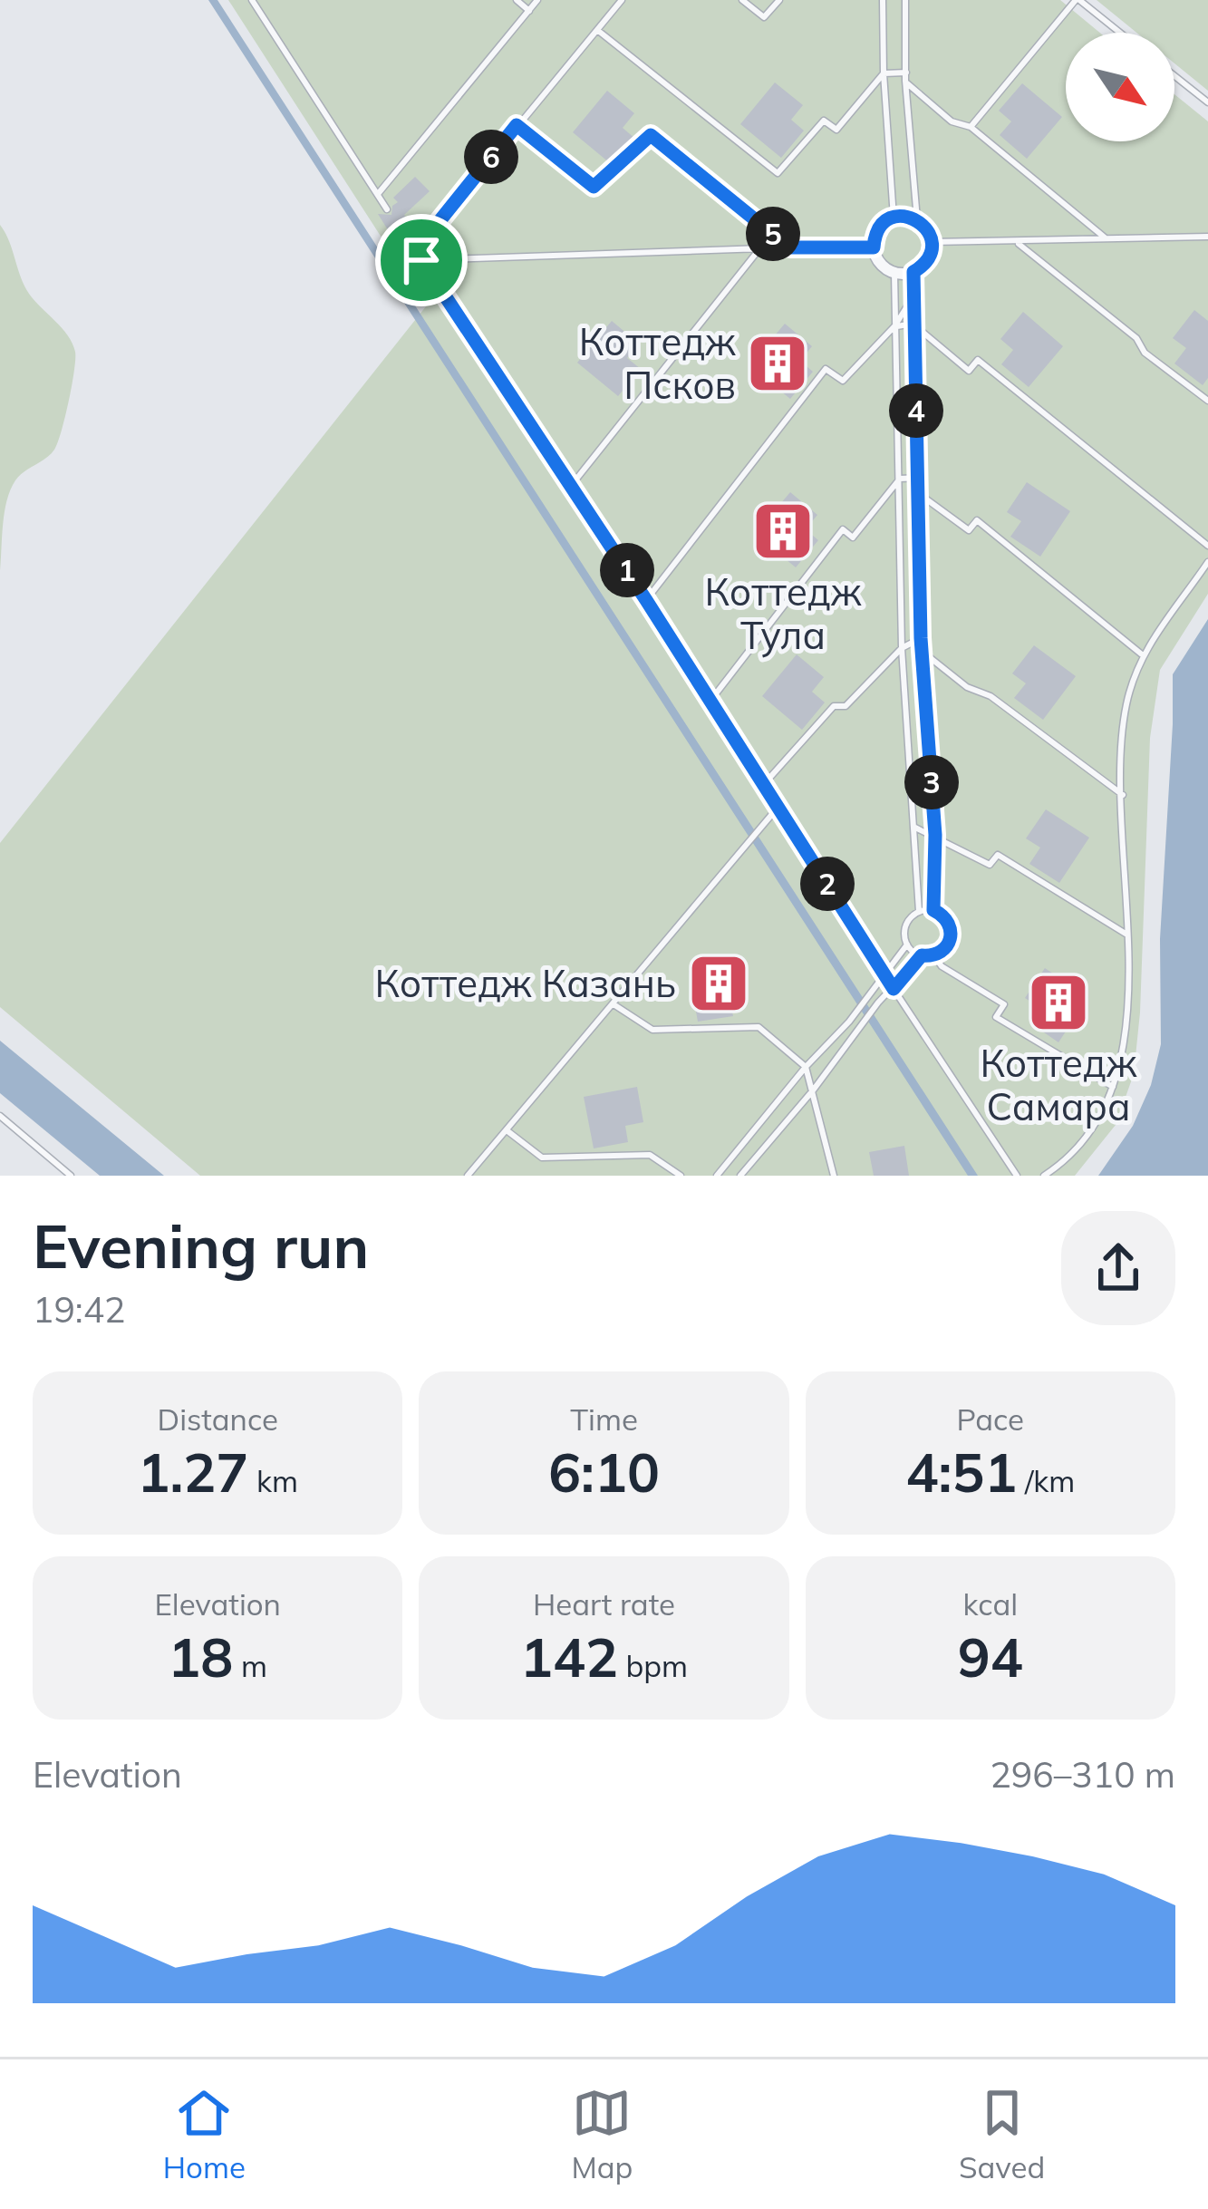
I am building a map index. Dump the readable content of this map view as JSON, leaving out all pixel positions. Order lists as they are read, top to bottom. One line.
{"places":{"building":["Коттедж Псков","Коттедж Тула","Коттедж Казань","Коттедж Самара"]},"north":"bottom right","page":{"pins":["6","5","4","1","3","2"],"heading":["Evening run","19:42"],"stats":[["Distance","1.27 km"],["Time","6:10"],["Pace","4:51 /km"],["Elevation","18 m"],["Heart rate","142 bpm"],["kcal","94"]],"chart":["Elevation","296–310 m"],"tabs":["Home","Map","Saved"]}}
